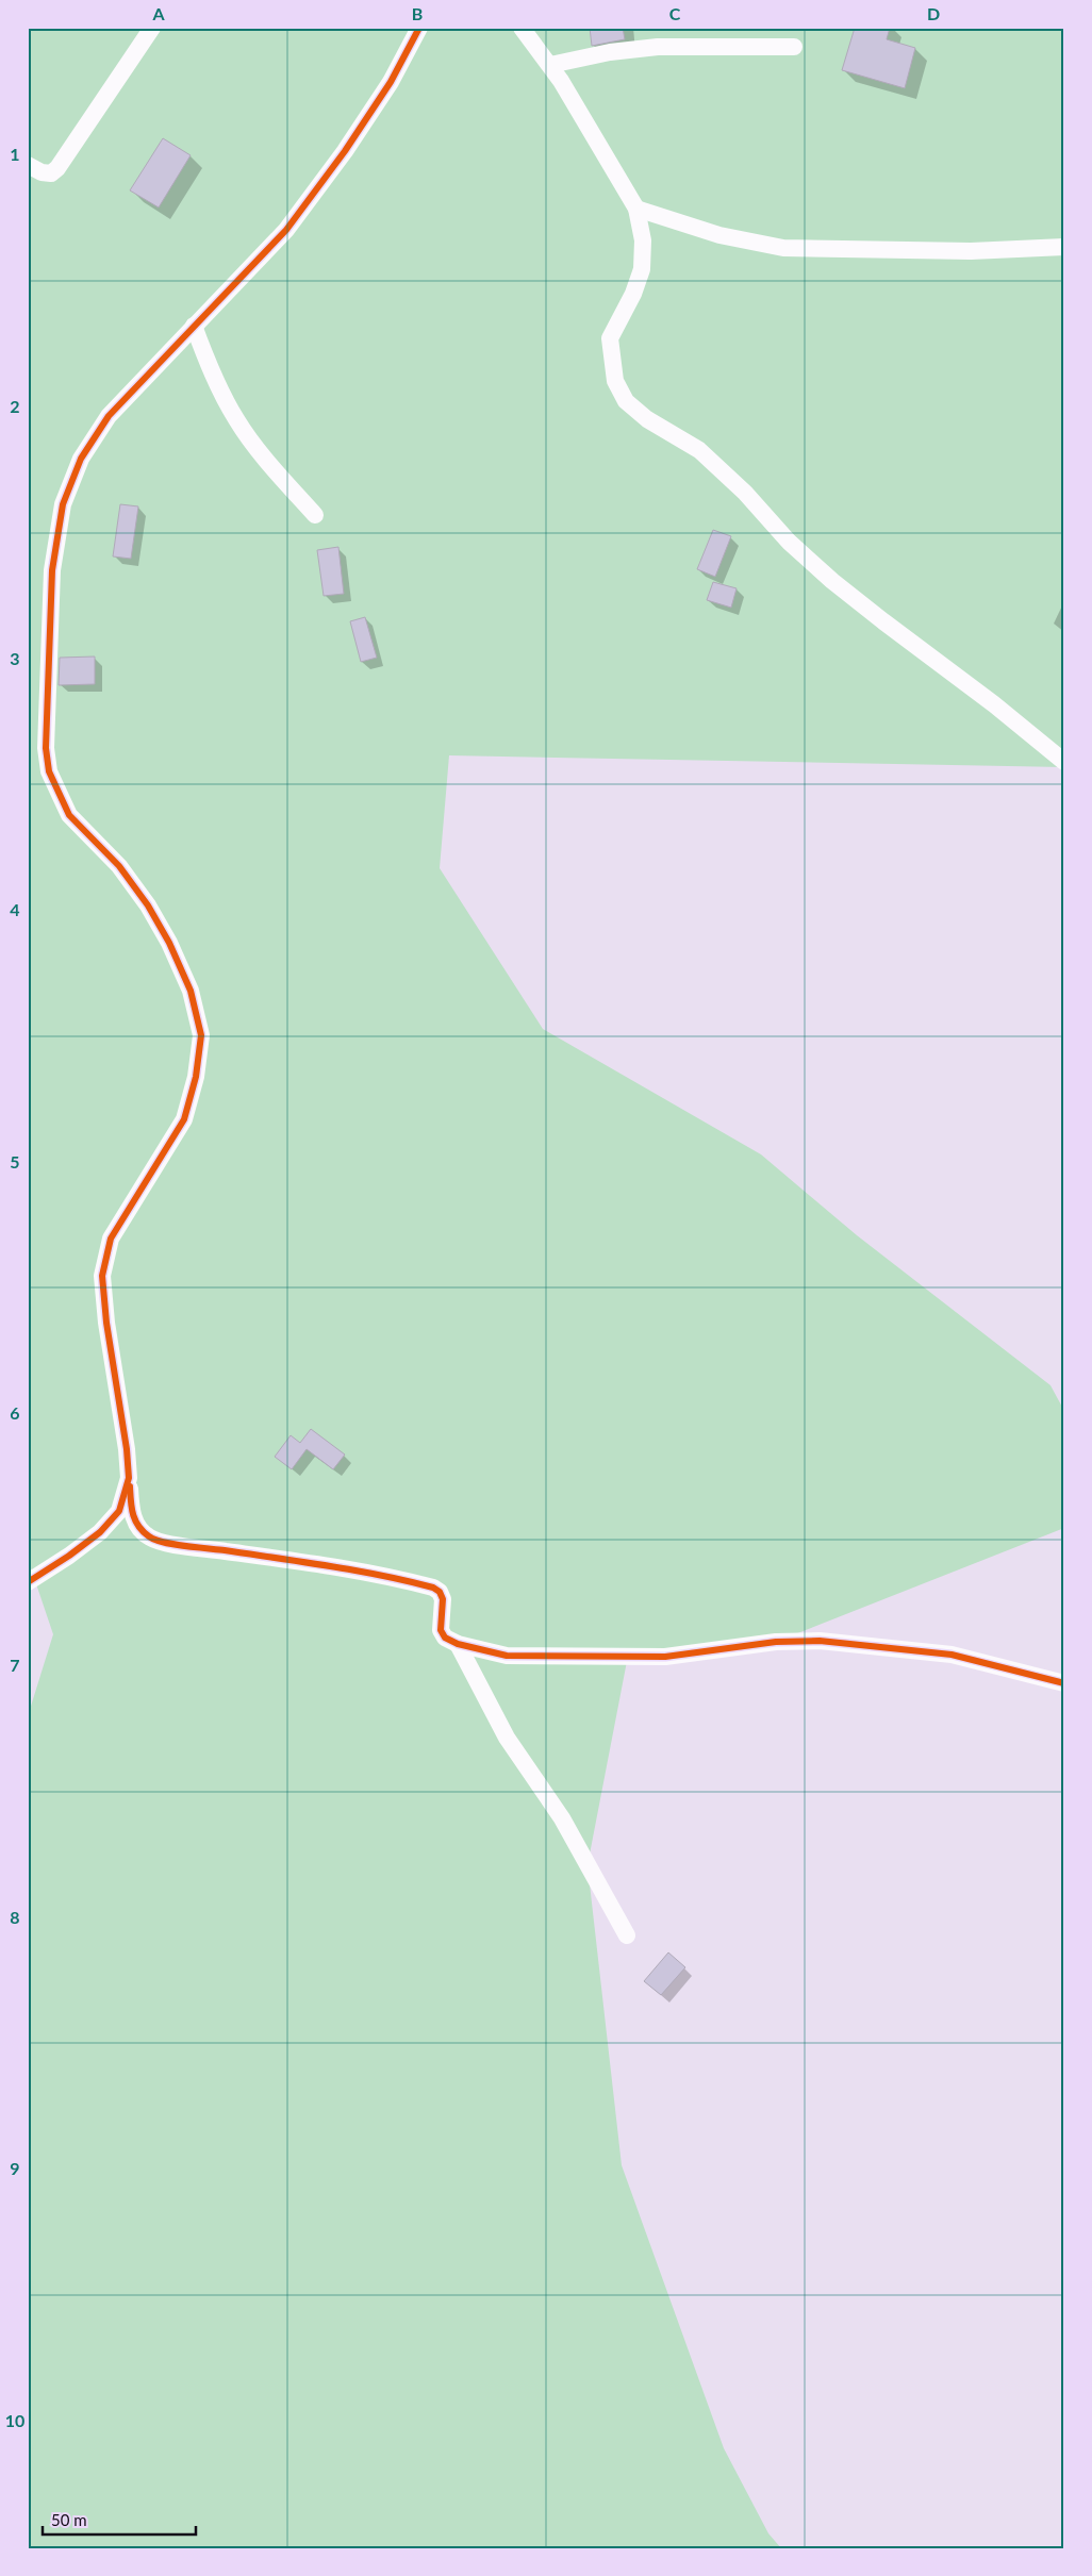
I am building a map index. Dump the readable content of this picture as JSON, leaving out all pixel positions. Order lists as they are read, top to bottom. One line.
{"scale_bar":"50 m","grid":{"columns":["A","B","C","D"],"rows":["1","2","3","4","5","6","7","8","9","10"]}}
